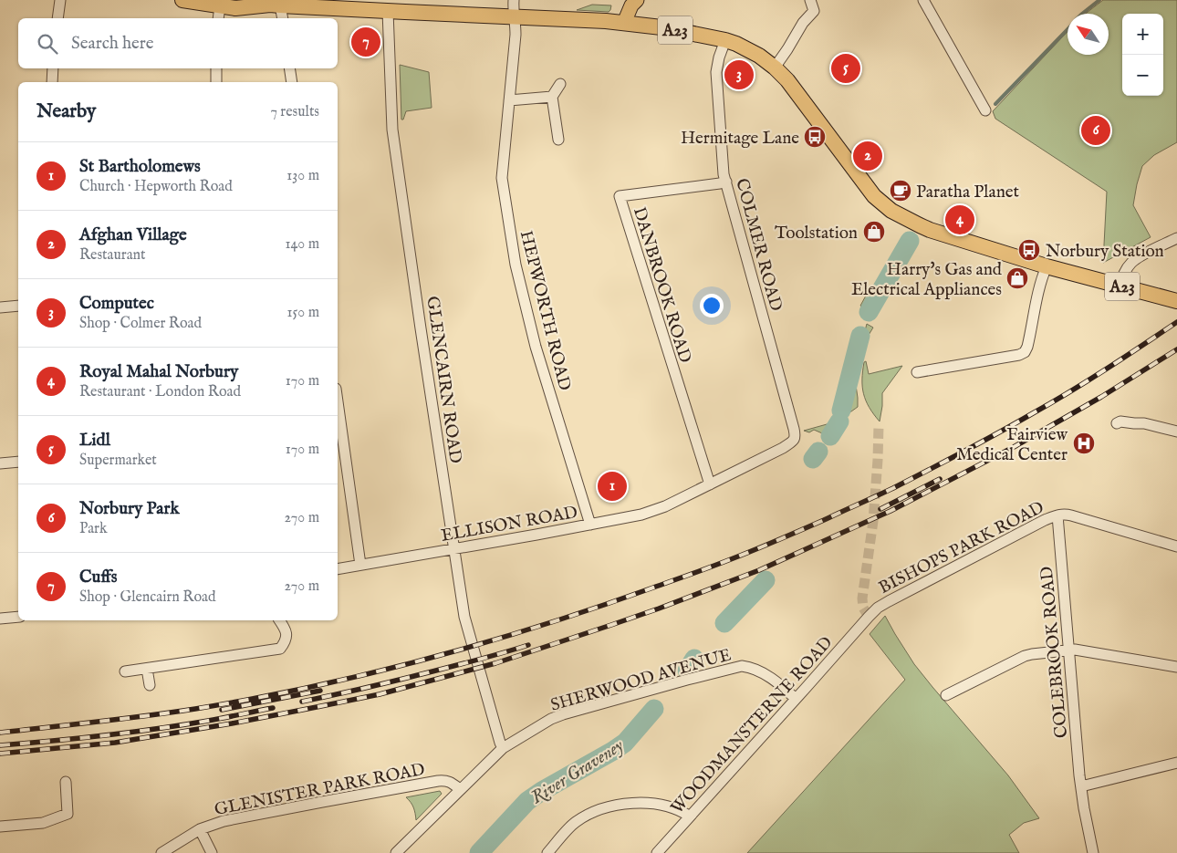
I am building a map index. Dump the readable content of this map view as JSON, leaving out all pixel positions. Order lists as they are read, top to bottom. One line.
{"streets":{"highway":["A23"],"street":["COLMER ROAD","DANBROOK ROAD","HEPWORTH ROAD","GLENCAIRN ROAD","ELLISON ROAD","BISHOPS PARK ROAD","COLEBROOK ROAD","SHERWOOD AVENUE","WOODMANSTERNE ROAD","GLENISTER PARK ROAD"]},"crossings":[["A23","COLMER ROAD"],["A23","HEPWORTH ROAD"],["A23","GLENCAIRN ROAD"],["COLMER ROAD","DANBROOK ROAD"],["COLMER ROAD","ELLISON ROAD"],["DANBROOK ROAD","ELLISON ROAD"],["HEPWORTH ROAD","ELLISON ROAD"],["GLENCAIRN ROAD","ELLISON ROAD"],["GLENCAIRN ROAD","SHERWOOD AVENUE"],["BISHOPS PARK ROAD","COLEBROOK ROAD"],["BISHOPS PARK ROAD","WOODMANSTERNE ROAD"],["SHERWOOD AVENUE","WOODMANSTERNE ROAD"],["SHERWOOD AVENUE","GLENISTER PARK ROAD"]],"water":["River Graveney"],"places":{"bus stop":["Hermitage Lane","Norbury Station"],"cafe":["Paratha Planet"],"shop":["Toolstation","Harry's Gas and Electrical Appliances"],"hospital":["Fairview Medical Center"]},"north":"top left","page":{"map_buttons":["+","−"],"search":"Search here","pins":["7","5","3","6","2","4","1"],"heading":["Nearby","7 results"],"list":[{"mark":"1","name":"St Bartholomews","note":"Church · Hepworth Road","value":"130 m"},{"mark":"2","name":"Afghan Village","note":"Restaurant","value":"140 m"},{"mark":"3","name":"Computec","note":"Shop · Colmer Road","value":"150 m"},{"mark":"4","name":"Royal Mahal Norbury","note":"Restaurant · London Road","value":"170 m"},{"mark":"5","name":"Lidl","note":"Supermarket","value":"170 m"},{"mark":"6","name":"Norbury Park","note":"Park","value":"270 m"},{"mark":"7","name":"Cuffs","note":"Shop · Glencairn Road","value":"270 m"}]}}
